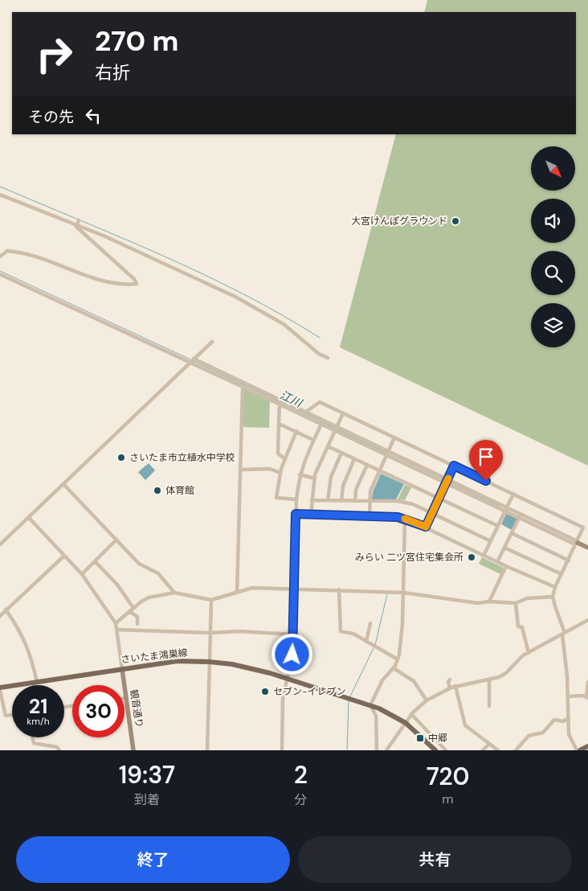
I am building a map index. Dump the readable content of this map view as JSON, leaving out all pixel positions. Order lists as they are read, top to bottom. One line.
{"streets":{"main road":["さいたま鴻巣線"],"street":["観音通り"]},"crossings":[["さいたま鴻巣線","観音通り"]],"water":["江川"],"places":{"other":["大宮けんぽグラウンド","さいたま市立植水中学校","体育館","みらい 二ツ宮住宅集会所","セブン-イレブン"],"transit":["中郷"]},"north":"bottom right","page":{"turn":["270 m","右折"],"then":"その先","speed":"21 km/h","limit":"30","eta":["19:37","到着","2","分","720","m"],"buttons":["終了","共有"]}}
